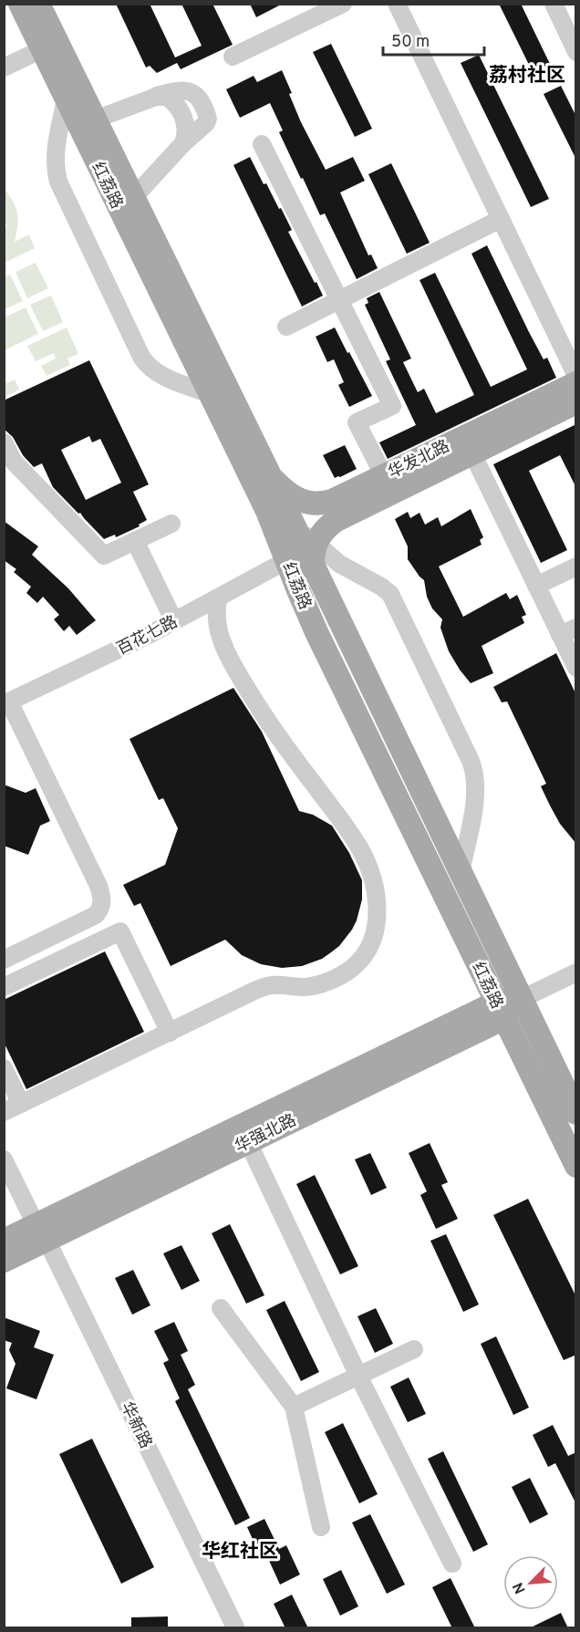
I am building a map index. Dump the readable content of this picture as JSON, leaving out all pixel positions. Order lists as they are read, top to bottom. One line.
{"streets":{"main road":["红荔路","华发北路","华强北路"],"street":["百花七路","华新路"]},"crossings":[["红荔路","华发北路"],["红荔路","百花七路"],["红荔路","华强北路"],["华强北路","华新路"]],"districts":["荔村社区","华红社区"],"scale_bar":"50 m","north":"bottom left"}
